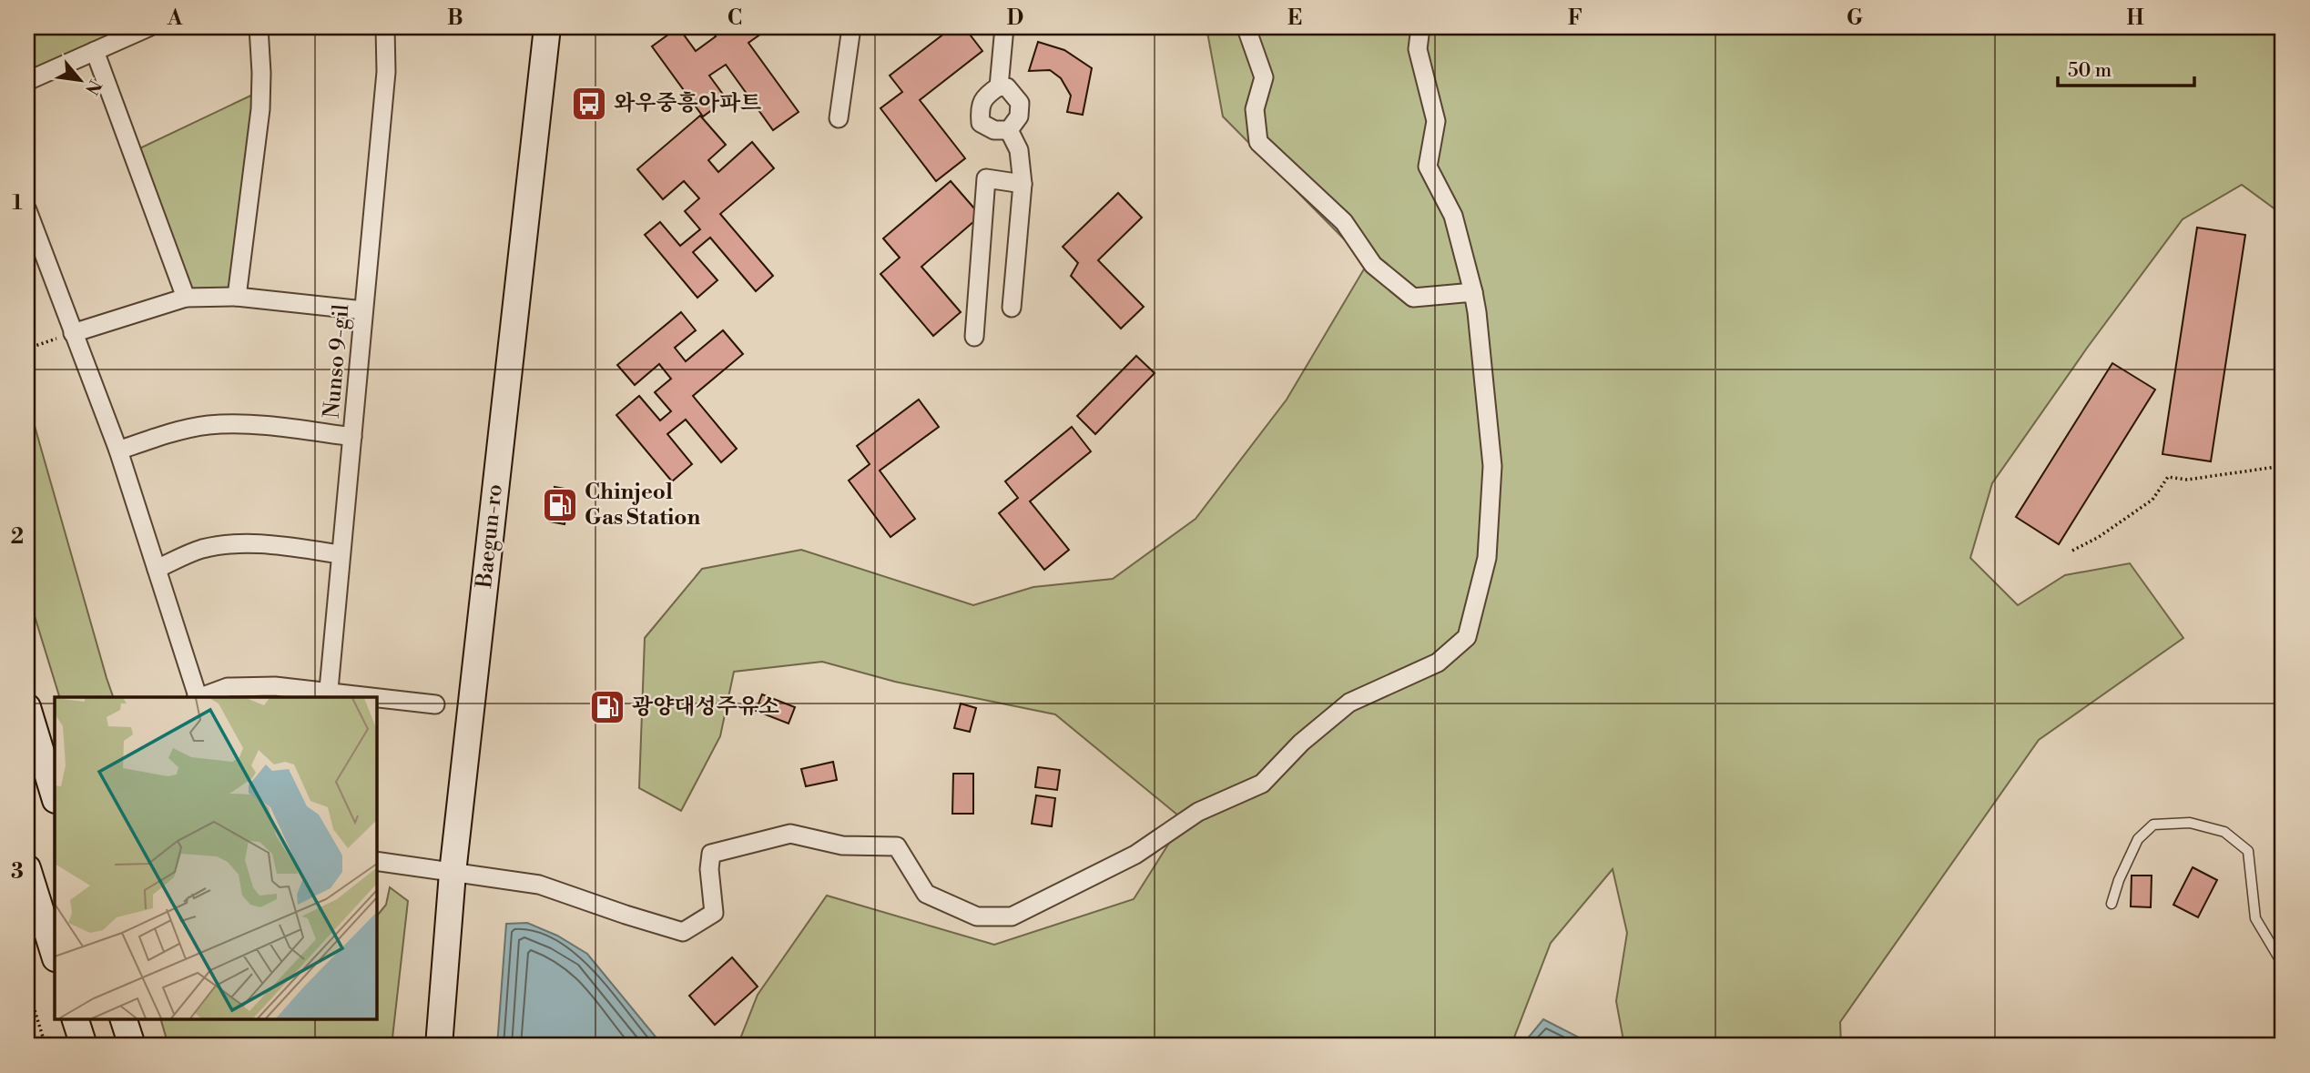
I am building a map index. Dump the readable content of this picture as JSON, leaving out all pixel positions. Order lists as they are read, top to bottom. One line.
{"streets":{"main road":["Baegun-ro"],"street":["Nunso 9-gil"]},"places":{"bus stop":["와우중흥아파트"],"fuel station":["Chinjeol Gas Station","광양대성주유소"]},"scale_bar":"50 m","north":"bottom right","grid":{"columns":["A","B","C","D","E","F","G","H"],"rows":["1","2","3"]}}
